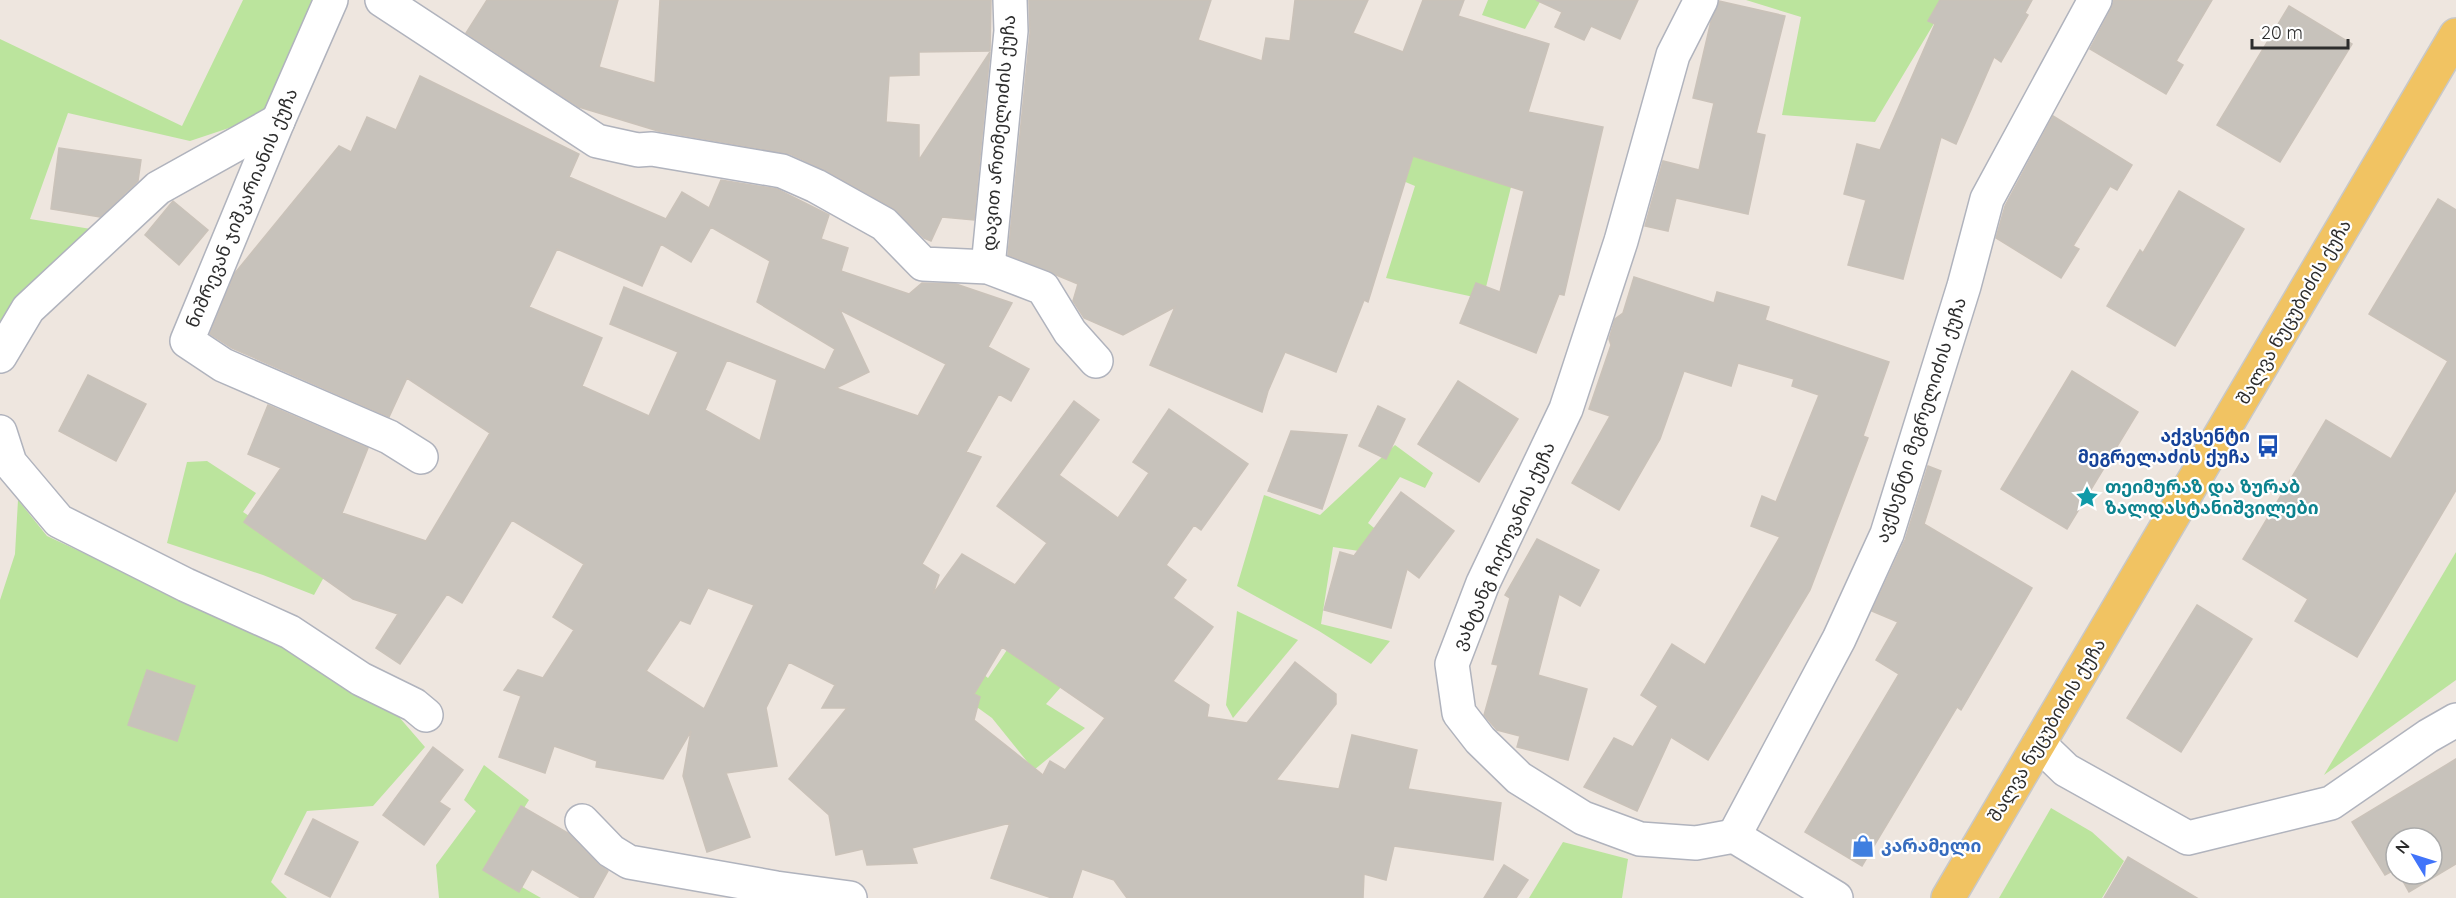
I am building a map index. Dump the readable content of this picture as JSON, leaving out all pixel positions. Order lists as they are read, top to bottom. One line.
{"streets":{"main road":["შალვა ნუცუბიძის ქუჩა"],"street":["დავით ართმელიძის ქუჩა","ნიშრევან ჯიშკარიანის ქუჩა","ავქსენტი მეგრელიძის ქუჩა","ვახტანგ ჩიქოვანის ქუჩა"]},"crossings":[["ავქსენტი მეგრელიძის ქუჩა","ვახტანგ ჩიქოვანის ქუჩა"]],"places":{"bus stop":["აქვსენტი მეგრელაძის ქუჩა"],"place":["თეიმურაზ და ზურაბ ზალდასტანიშვილები"],"shop":["კარამელი"]},"scale_bar":"20 m","north":"top left"}
